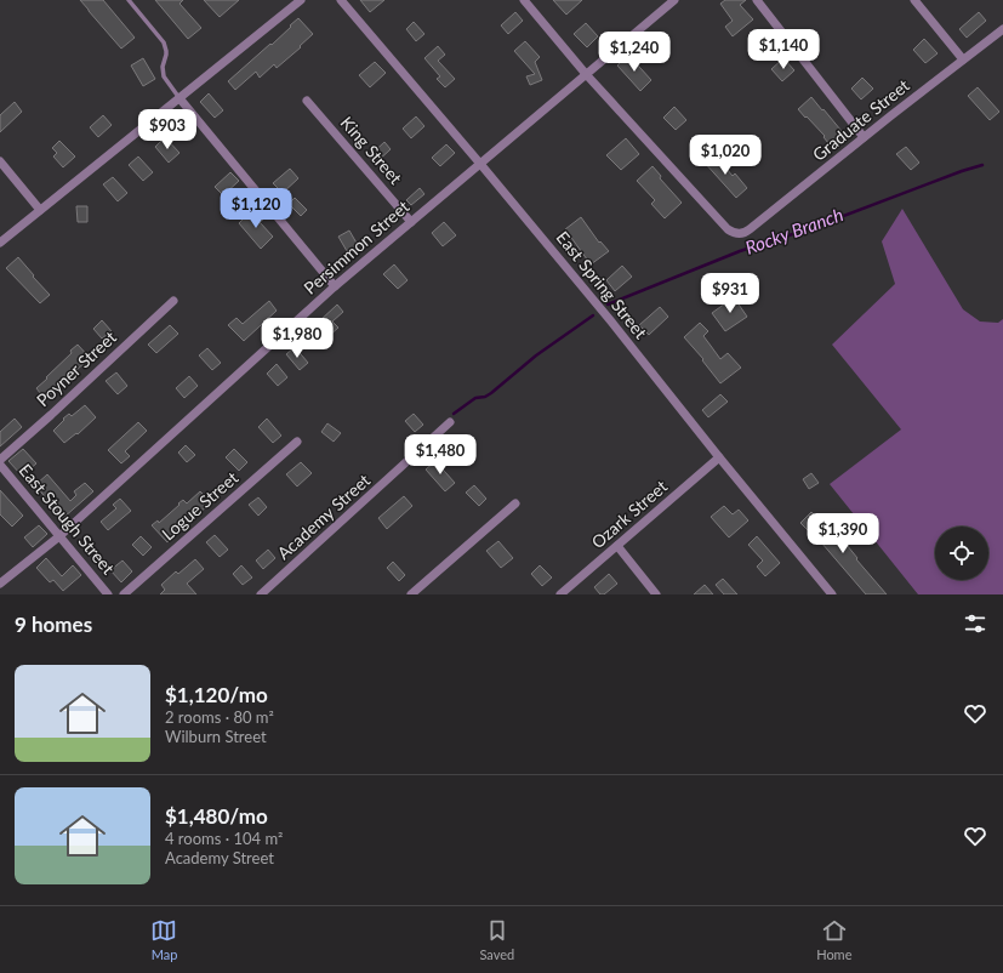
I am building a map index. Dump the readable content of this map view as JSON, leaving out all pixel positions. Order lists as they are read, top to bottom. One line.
{"streets":{"street":["Graduate Street","King Street","Persimmon Street","East Spring Street","Poyner Street","Logue Street","Ozark Street","Academy Street","East Stough Street"]},"crossings":[["Graduate Street","Persimmon Street"],["King Street","Persimmon Street"],["Persimmon Street","East Spring Street"],["Persimmon Street","East Stough Street"],["East Spring Street","Ozark Street"]],"water":["Rocky Branch"],"page":{"price":["$1,140","$1,240","$903","$1,020","$1,120","$931","$1,980","$1,480","$1,390"],"heading":"9 homes","list":[{"name":"$1,120/mo","note":"2 rooms · 80 m² · Wilburn Street"},{"name":"$1,480/mo","note":"4 rooms · 104 m² · Academy Street"}],"tabs":["Map","Saved","Home"]}}
